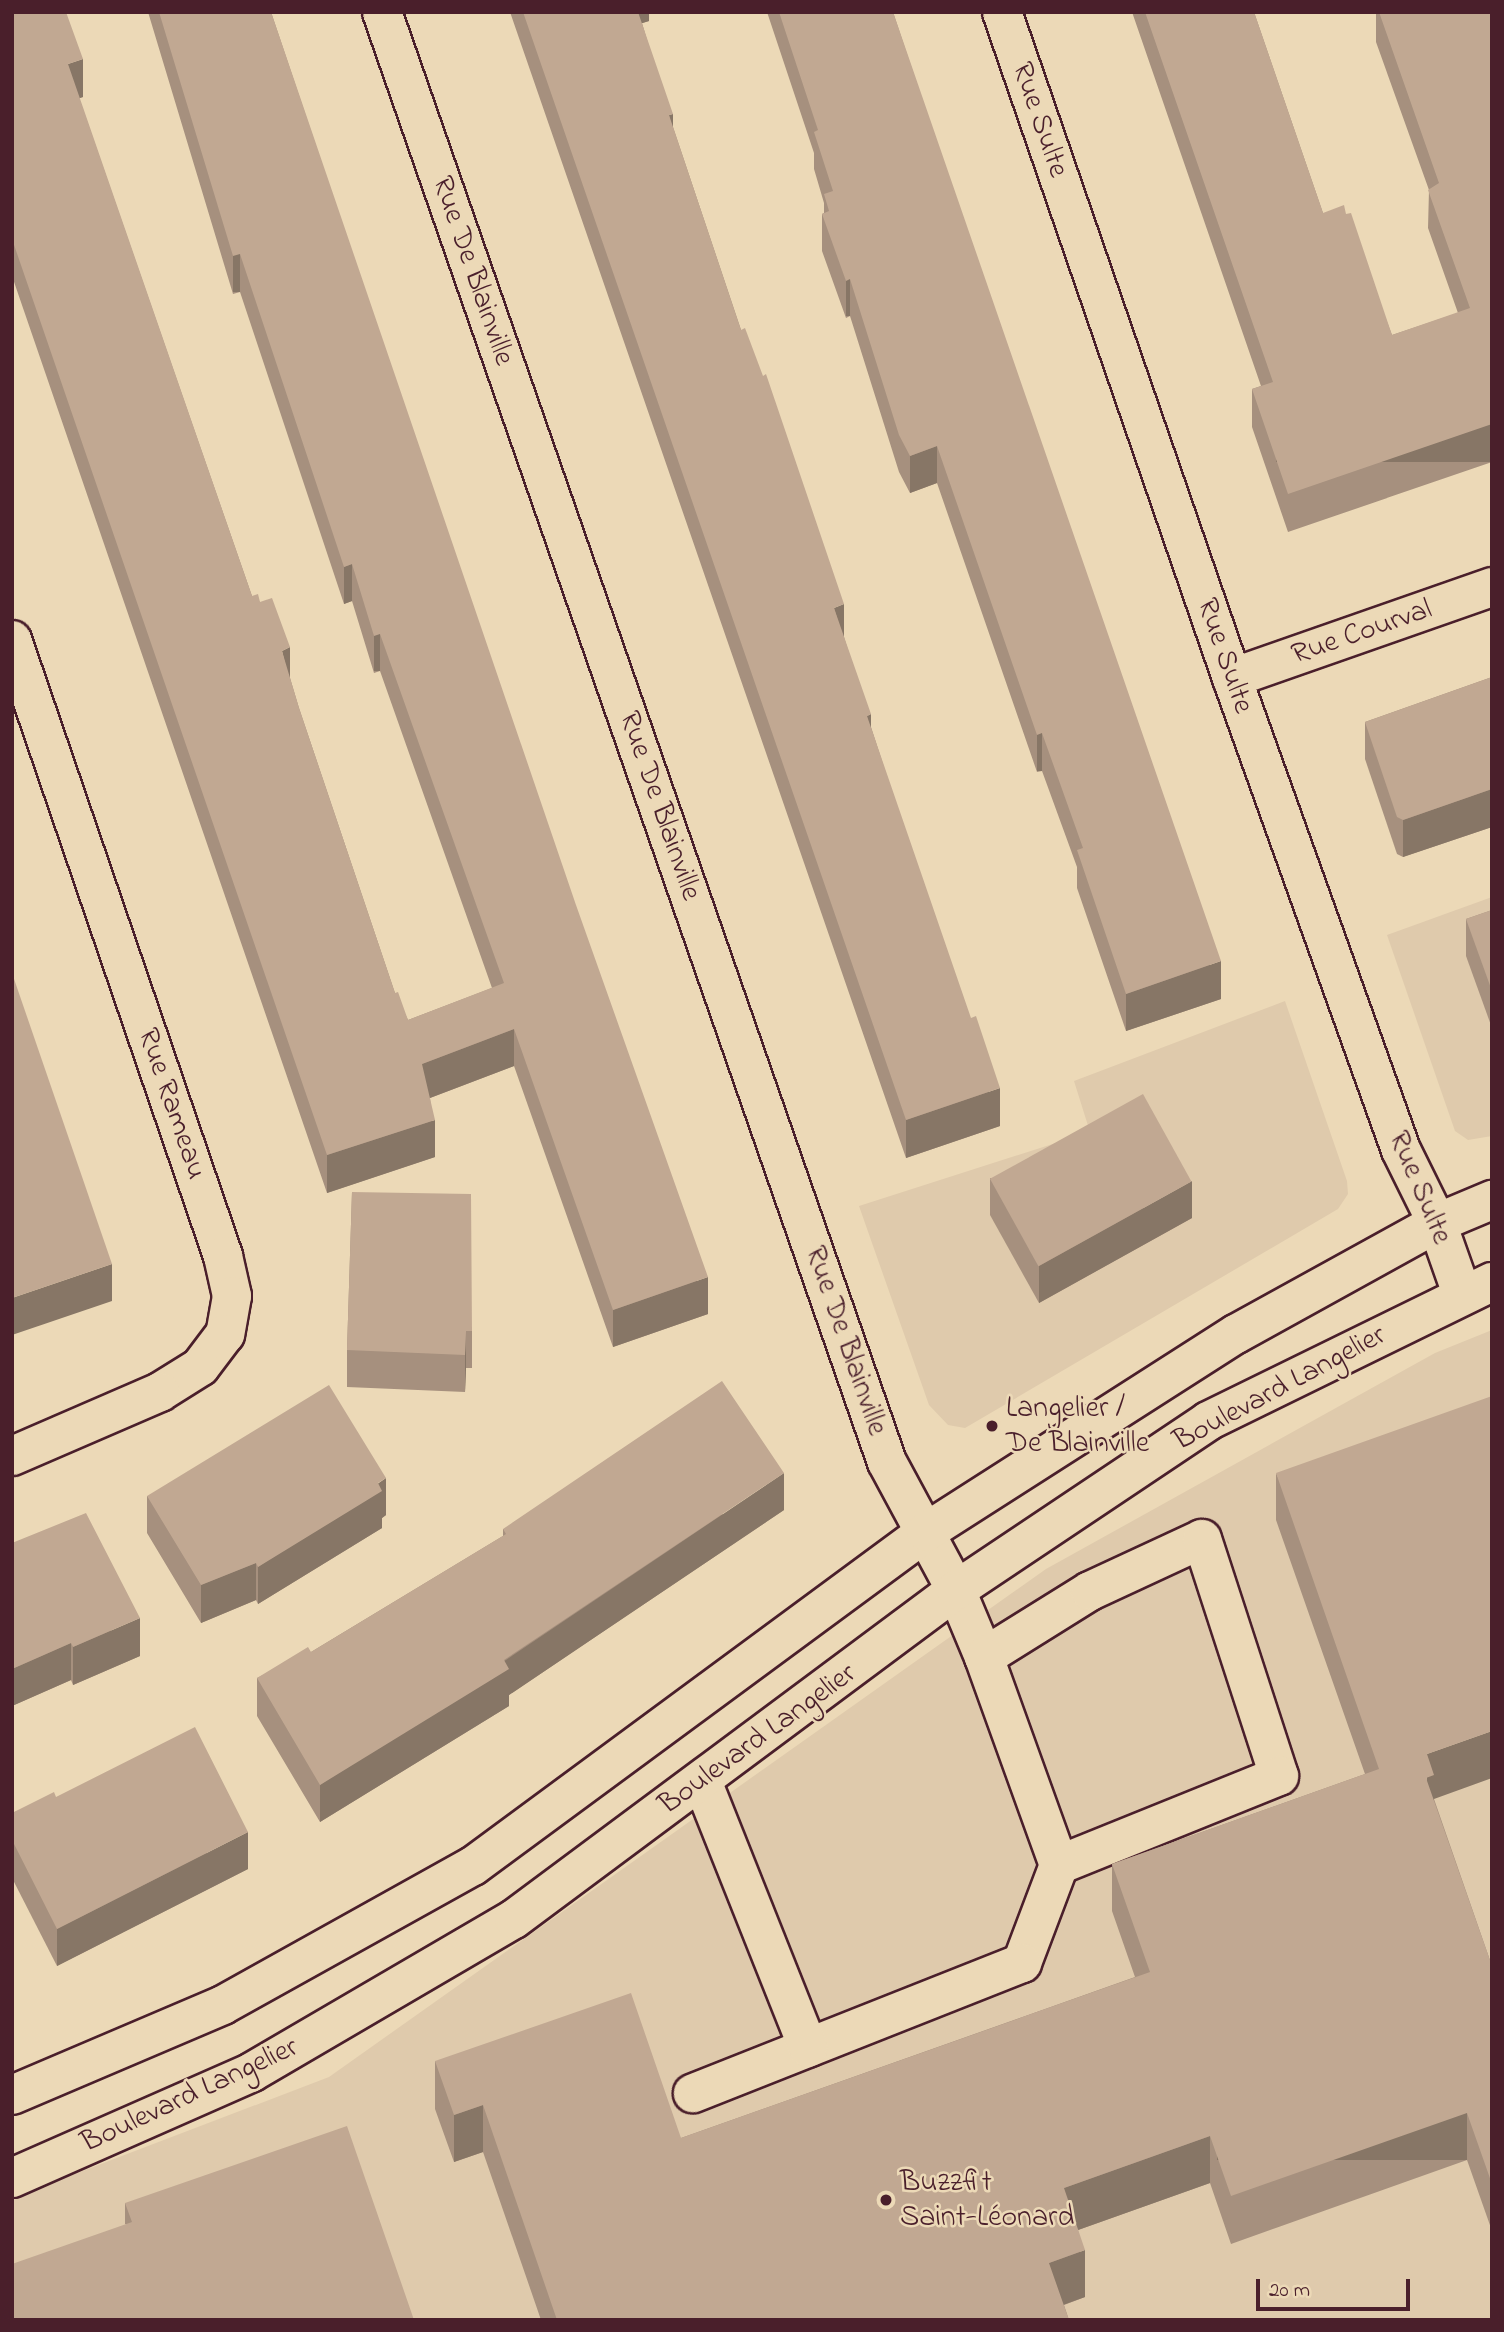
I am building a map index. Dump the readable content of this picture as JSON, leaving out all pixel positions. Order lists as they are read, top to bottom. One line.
{"streets":{"street":["Rue Sulte","Rue De Blainville","Rue Courval","Rue Rameau","Boulevard Langelier"]},"crossings":[["Rue Sulte","Rue Courval"],["Rue Sulte","Boulevard Langelier"],["Rue De Blainville","Boulevard Langelier"]],"places":["Langelier / De Blainville","Buzzfit Saint-Léonard"],"scale_bar":"20 m"}
